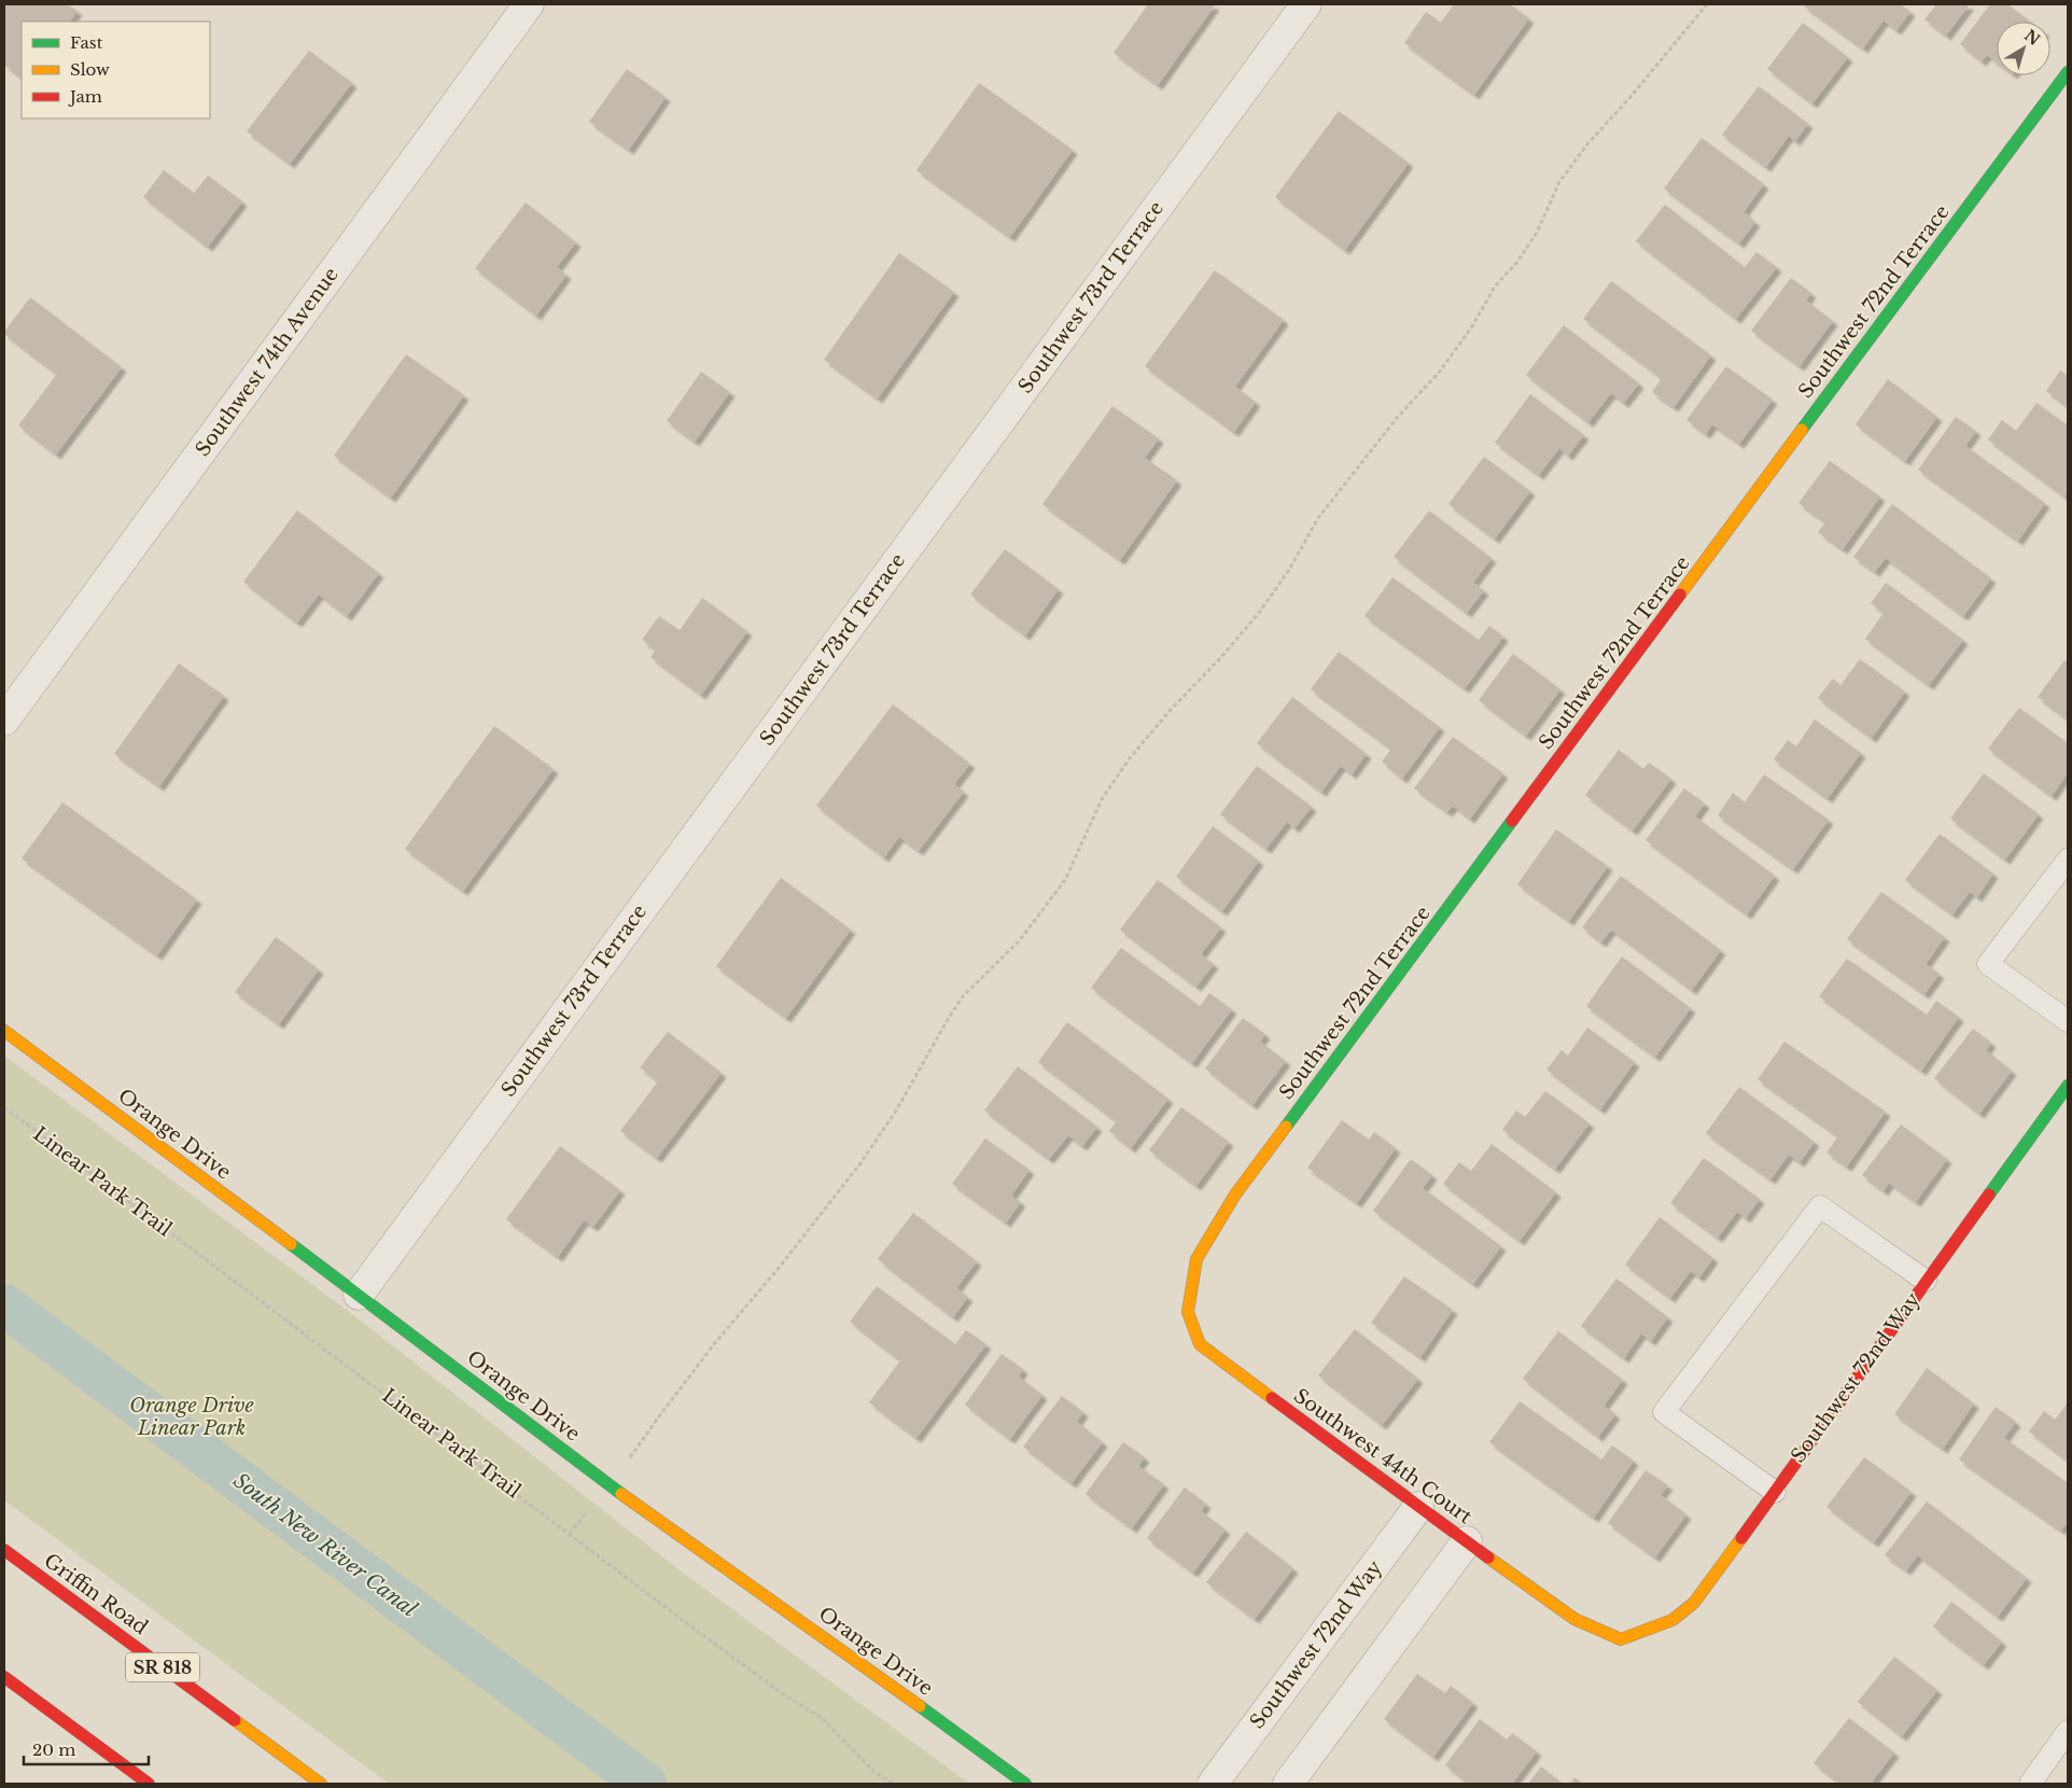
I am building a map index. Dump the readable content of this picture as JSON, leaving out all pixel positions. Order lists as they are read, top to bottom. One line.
{"streets":{"street":["Southwest 73rd Terrace","Southwest 72nd Terrace","Southwest 74th Avenue","Orange Drive","Southwest 72nd Way","Southwest 44th Court","Griffin Road","SR 818"],"path":["Linear Park Trail"]},"crossings":[["Southwest 73rd Terrace","Orange Drive"],["Southwest 72nd Terrace","Southwest 44th Court"],["Southwest 72nd Way","Southwest 44th Court"]],"water":["South New River Canal"],"parks":["Orange Drive Linear Park"],"legend":["Fast","Slow","Jam"],"scale_bar":"20 m","north":"top right"}
